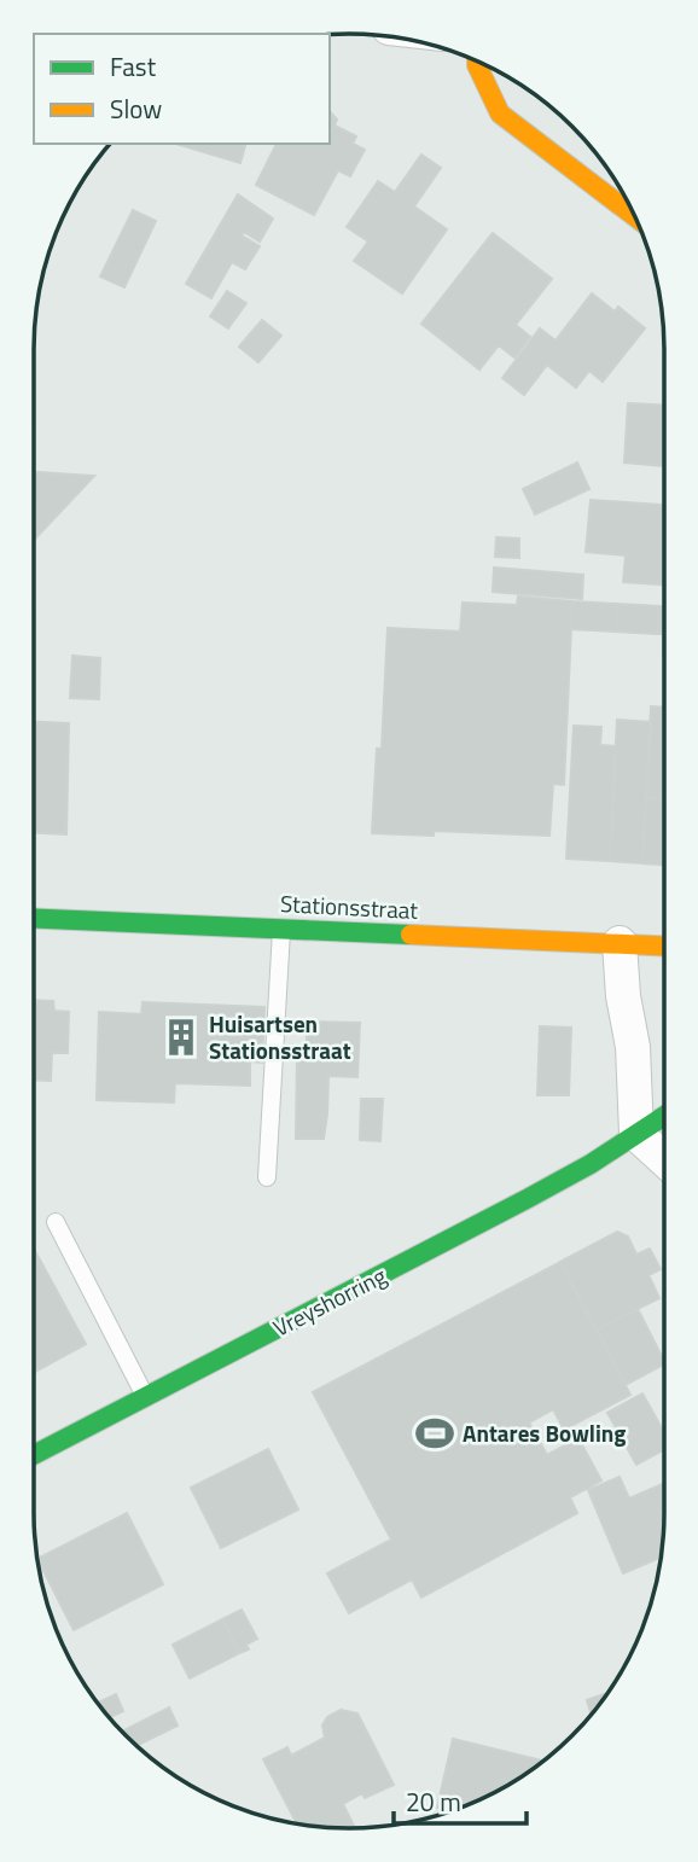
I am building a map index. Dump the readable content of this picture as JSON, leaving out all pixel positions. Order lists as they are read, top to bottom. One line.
{"streets":{"street":["Stationsstraat","Vreyshorring"]},"places":{"building":["Huisartsen Stationsstraat"],"sports":["Antares Bowling"]},"legend":["Fast","Slow"],"scale_bar":"20 m"}
